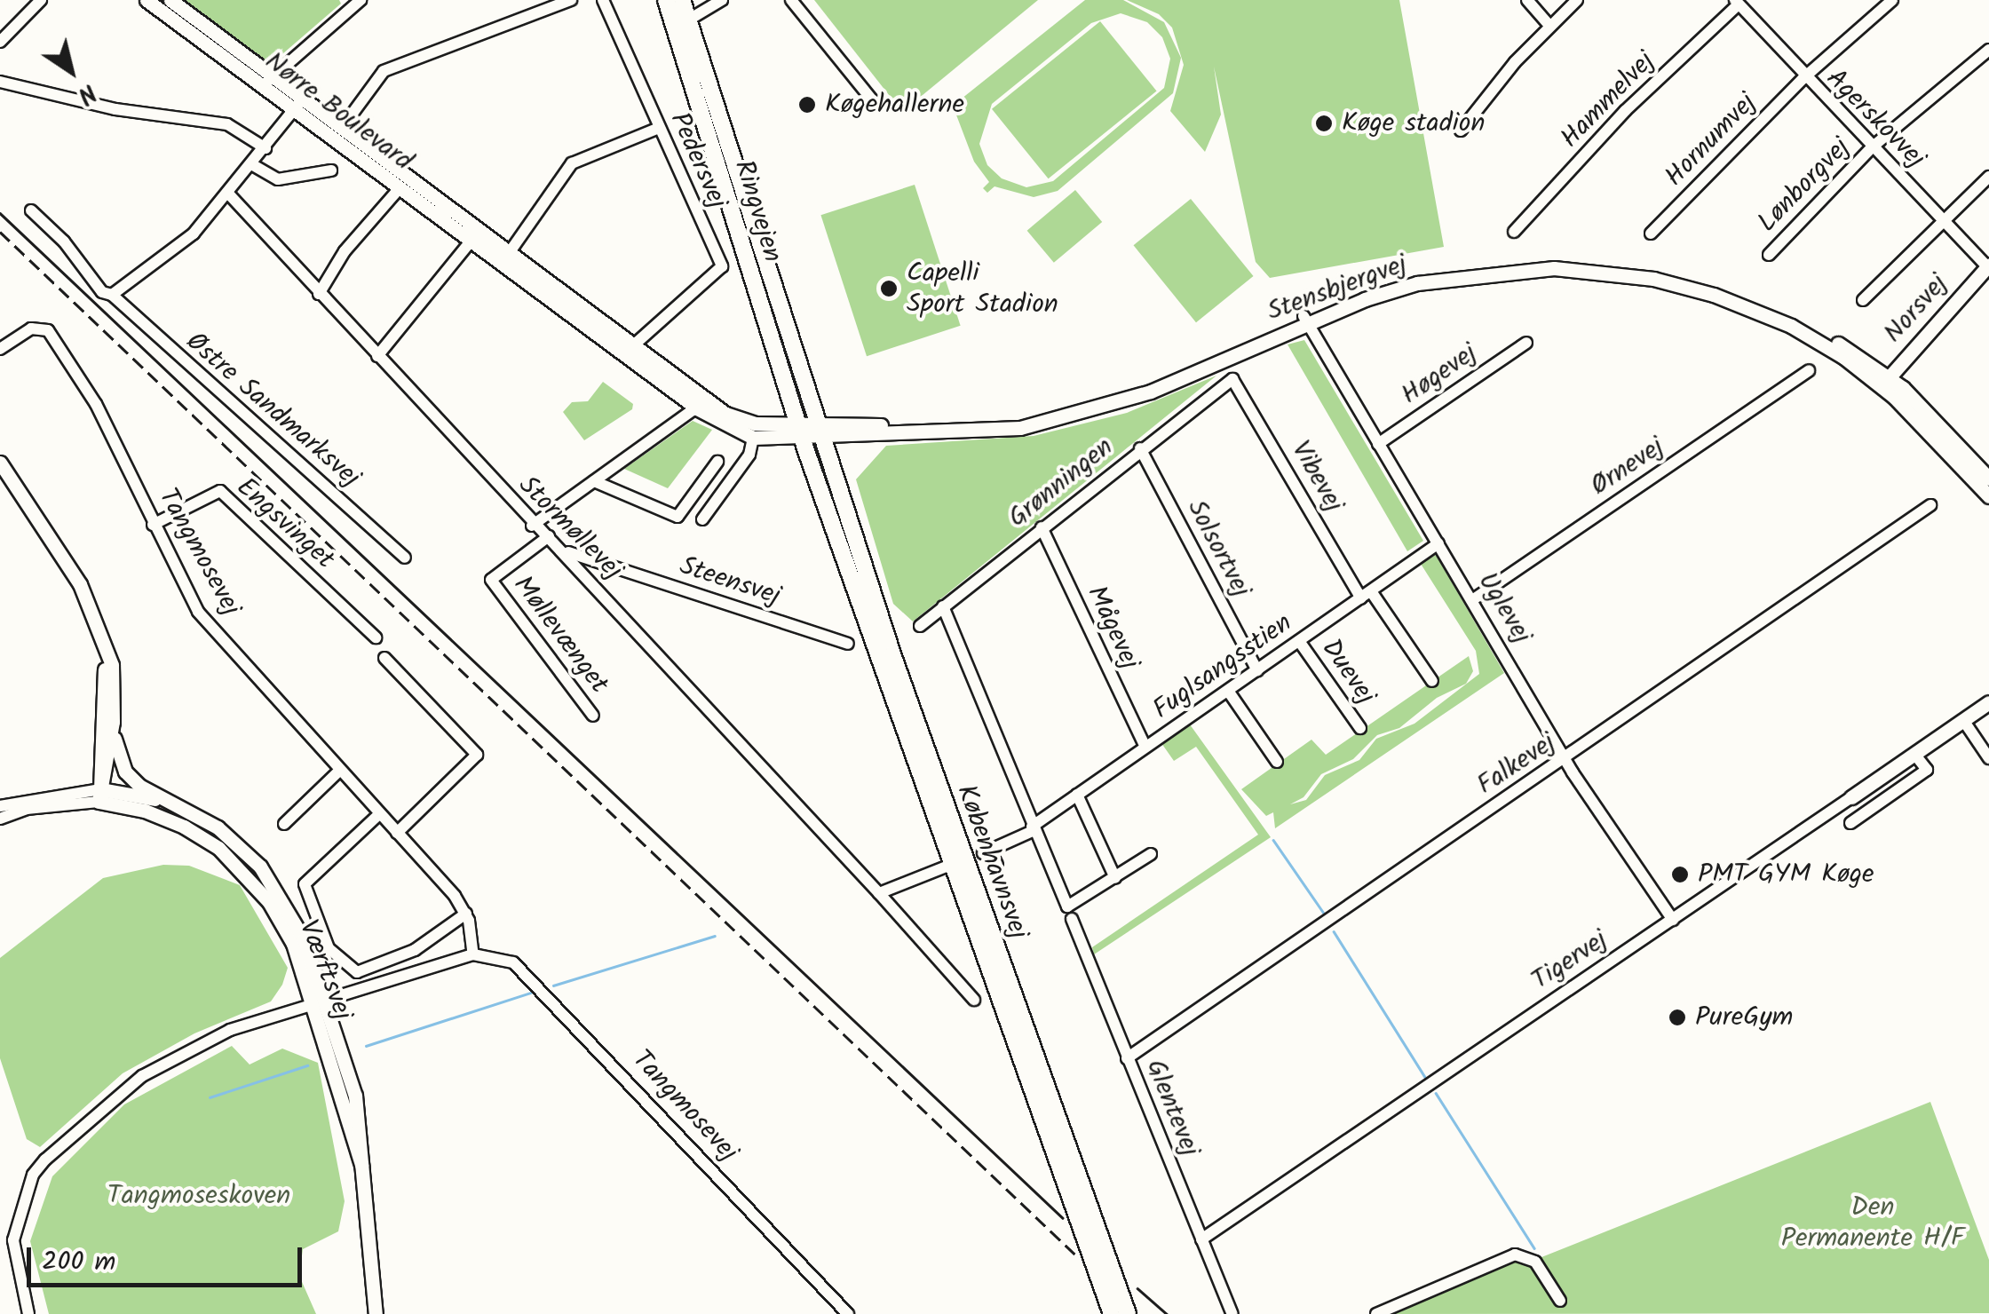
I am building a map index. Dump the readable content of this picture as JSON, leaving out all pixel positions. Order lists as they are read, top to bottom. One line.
{"streets":{"main road":["Ringvejen","Københavnsvej"],"street":["Hammelvej","Nørre Boulevard","Agerskovvej","Hornumvej","Pedersvej","Lønborgvej","Stensbjergvej","Norsvej","Høgevej","Østre Sandmarksvej","Ørnevej","Vibevej","Grønningen","Engsvinget","Stormøllevej","Solsortvej","Tangmosevej","Steensvej","Uglevej","Mågevej","Møllevænget","Fuglsangsstien","Duevej","Falkevej","Tigervej","Værftsvej","Glentevej"]},"crossings":[["Hammelvej","Agerskovvej"],["Nørre Boulevard","Pedersvej"],["Nørre Boulevard","Ringvejen"],["Nørre Boulevard","Stensbjergvej"],["Nørre Boulevard","Københavnsvej"],["Agerskovvej","Hornumvej"],["Agerskovvej","Lønborgvej"],["Agerskovvej","Norsvej"],["Ringvejen","Stensbjergvej"],["Ringvejen","Københavnsvej"],["Stensbjergvej","Norsvej"],["Stensbjergvej","Uglevej"],["Stensbjergvej","Københavnsvej"],["Høgevej","Uglevej"],["Ørnevej","Uglevej"],["Vibevej","Grønningen"],["Vibevej","Fuglsangsstien"],["Grønningen","Solsortvej"],["Grønningen","Mågevej"],["Grønningen","Glentevej"],["Engsvinget","Tangmosevej"],["Stormøllevej","Steensvej"],["Stormøllevej","Møllevænget"],["Solsortvej","Fuglsangsstien"],["Uglevej","Fuglsangsstien"],["Uglevej","Falkevej"],["Uglevej","Tigervej"],["Mågevej","Fuglsangsstien"],["Fuglsangsstien","Duevej"],["Fuglsangsstien","Glentevej"],["Falkevej","Glentevej"],["Tigervej","Glentevej"]],"parks":["Tangmoseskoven","Den Permanente H/F"],"places":["Køgehallerne","Køge stadion","Capelli Sport Stadion","PMT GYM Køge","PureGym"],"scale_bar":"200 m","north":"bottom right"}
